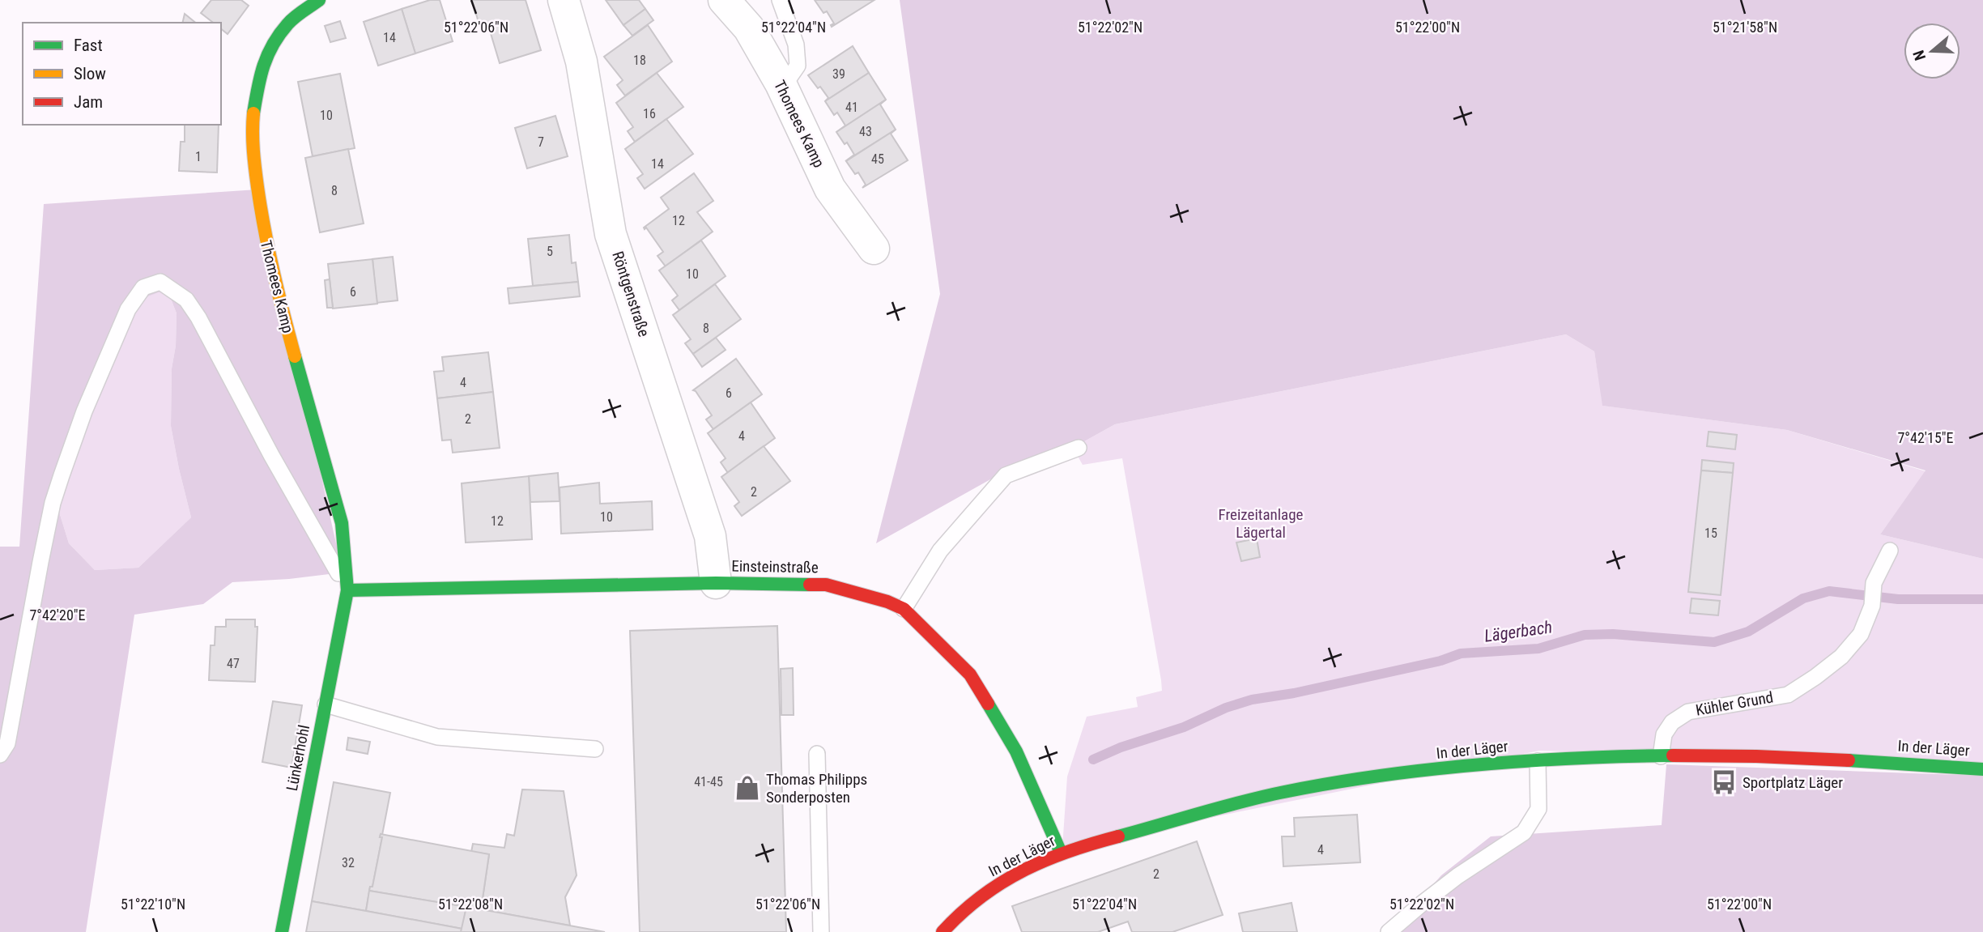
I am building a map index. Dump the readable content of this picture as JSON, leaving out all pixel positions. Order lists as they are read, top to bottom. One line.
{"streets":{"street":["Thomees Kamp","Röntgenstraße","Einsteinstraße","In der Läger","Lünkerhohl"],"lane":["Kühler Grund"]},"crossings":[["Thomees Kamp","Einsteinstraße"],["Thomees Kamp","Lünkerhohl"],["Röntgenstraße","Einsteinstraße"],["Einsteinstraße","In der Läger"],["Einsteinstraße","Lünkerhohl"],["Kühler Grund","In der Läger"]],"water":["Lägerbach"],"parks":["Freizeitanlage Lägertal"],"places":{"bus stop":["Sportplatz Läger"],"shop":["Thomas Philipps Sonderposten"]},"house_numbers":["14","18","39","41","16","10","43","7","1","45","14","8","12","5","10","6","8","4","6","2","4","2","10","12","15","47","41-45","4","32","2"],"legend":["Fast","Slow","Jam"],"north":"left","coordinates":["51°22'06\"N","51°22'04\"N","51°22'02\"N","51°22'00\"N","51°21'58\"N","7°42'15\"E","7°42'20\"E","51°22'10\"N","51°22'08\"N"]}
